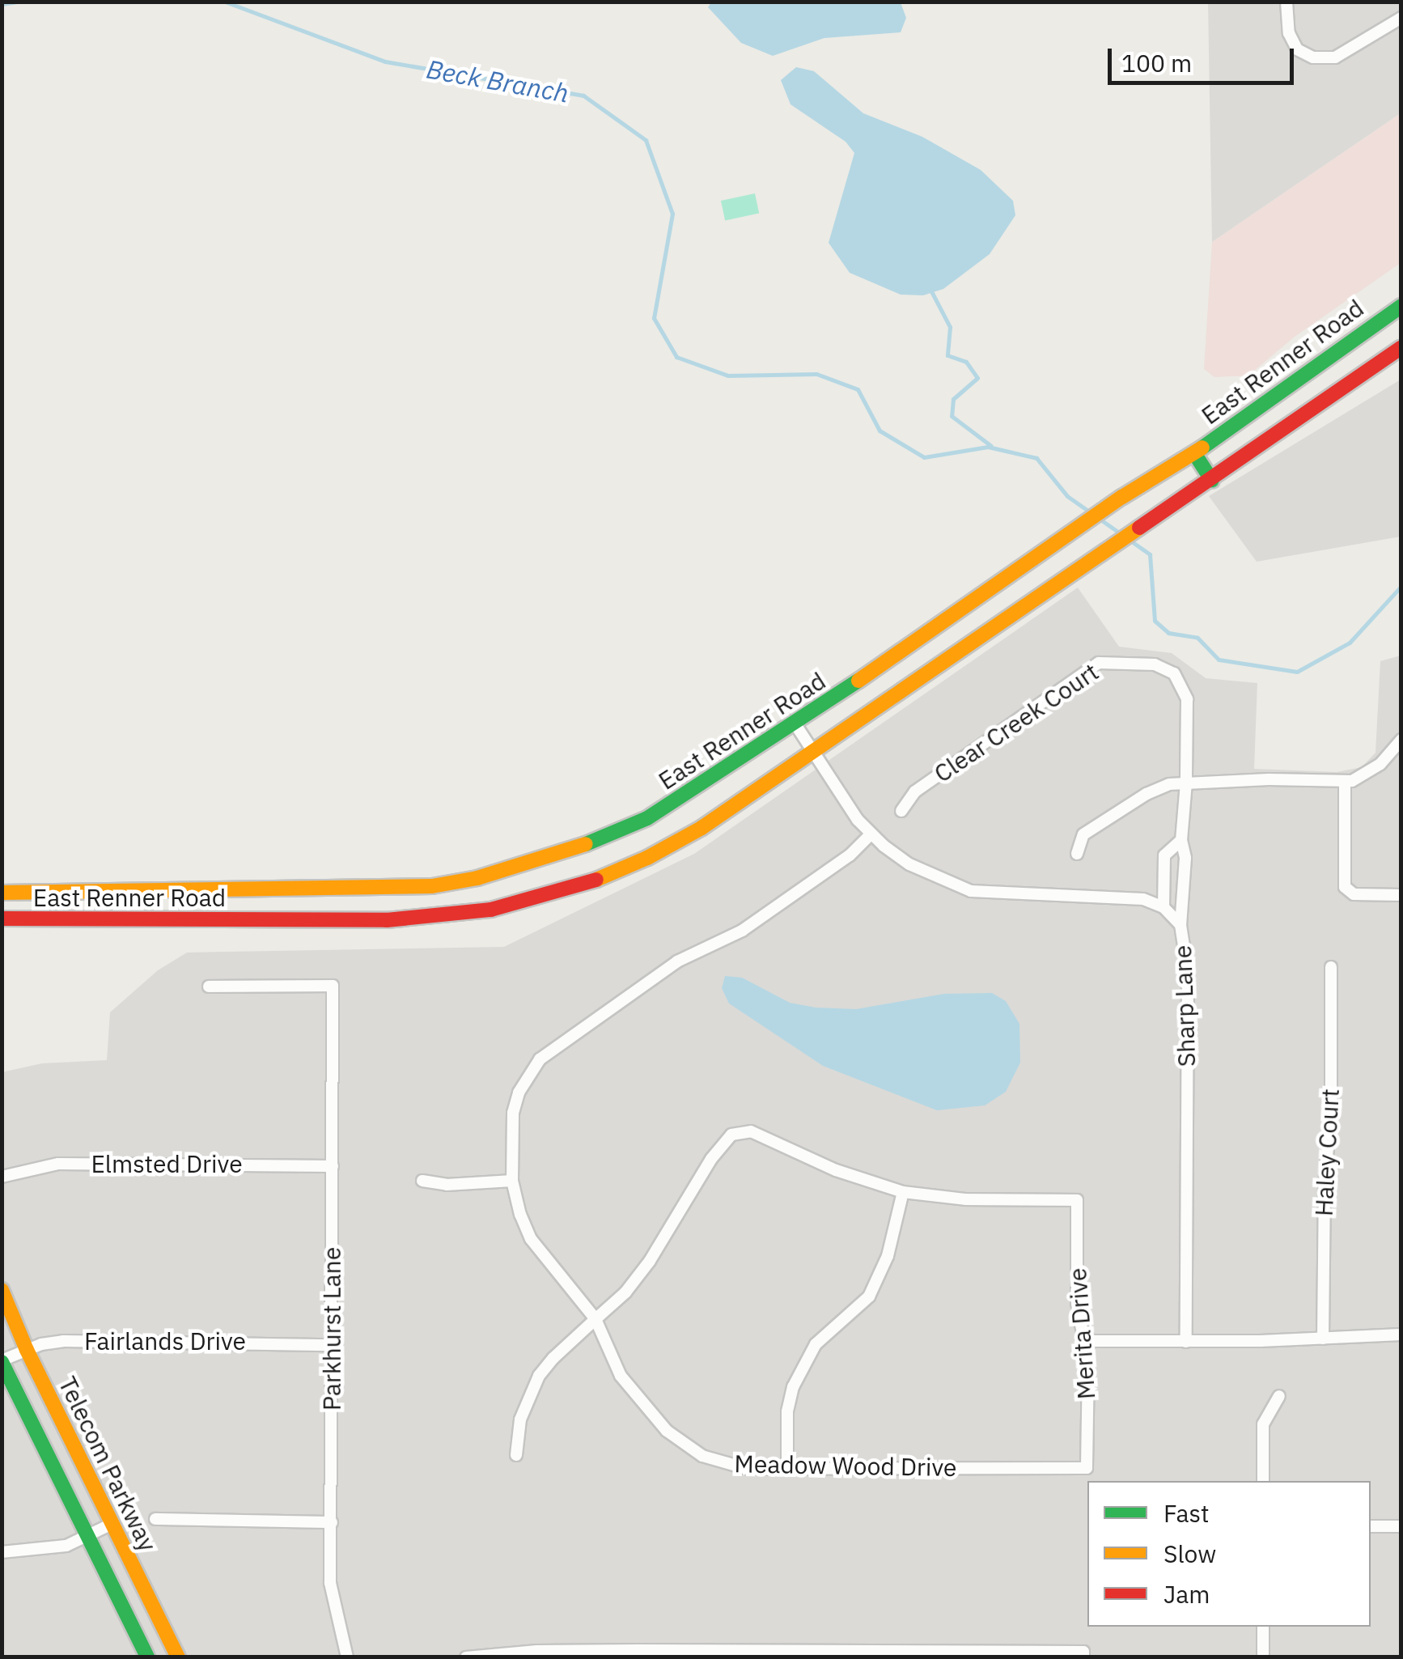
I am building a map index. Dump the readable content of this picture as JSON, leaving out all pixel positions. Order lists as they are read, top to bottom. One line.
{"streets":{"main road":["East Renner Road","Telecom Parkway"],"street":["Clear Creek Court","Sharp Lane","Haley Court","Elmsted Drive","Parkhurst Lane","Merita Drive","Fairlands Drive","Meadow Wood Drive"]},"crossings":[["Elmsted Drive","Parkhurst Lane"],["Parkhurst Lane","Fairlands Drive"],["Merita Drive","Meadow Wood Drive"],["Fairlands Drive","Telecom Parkway"]],"water":["Beck Branch"],"legend":["Fast","Slow","Jam"],"scale_bar":"100 m"}
